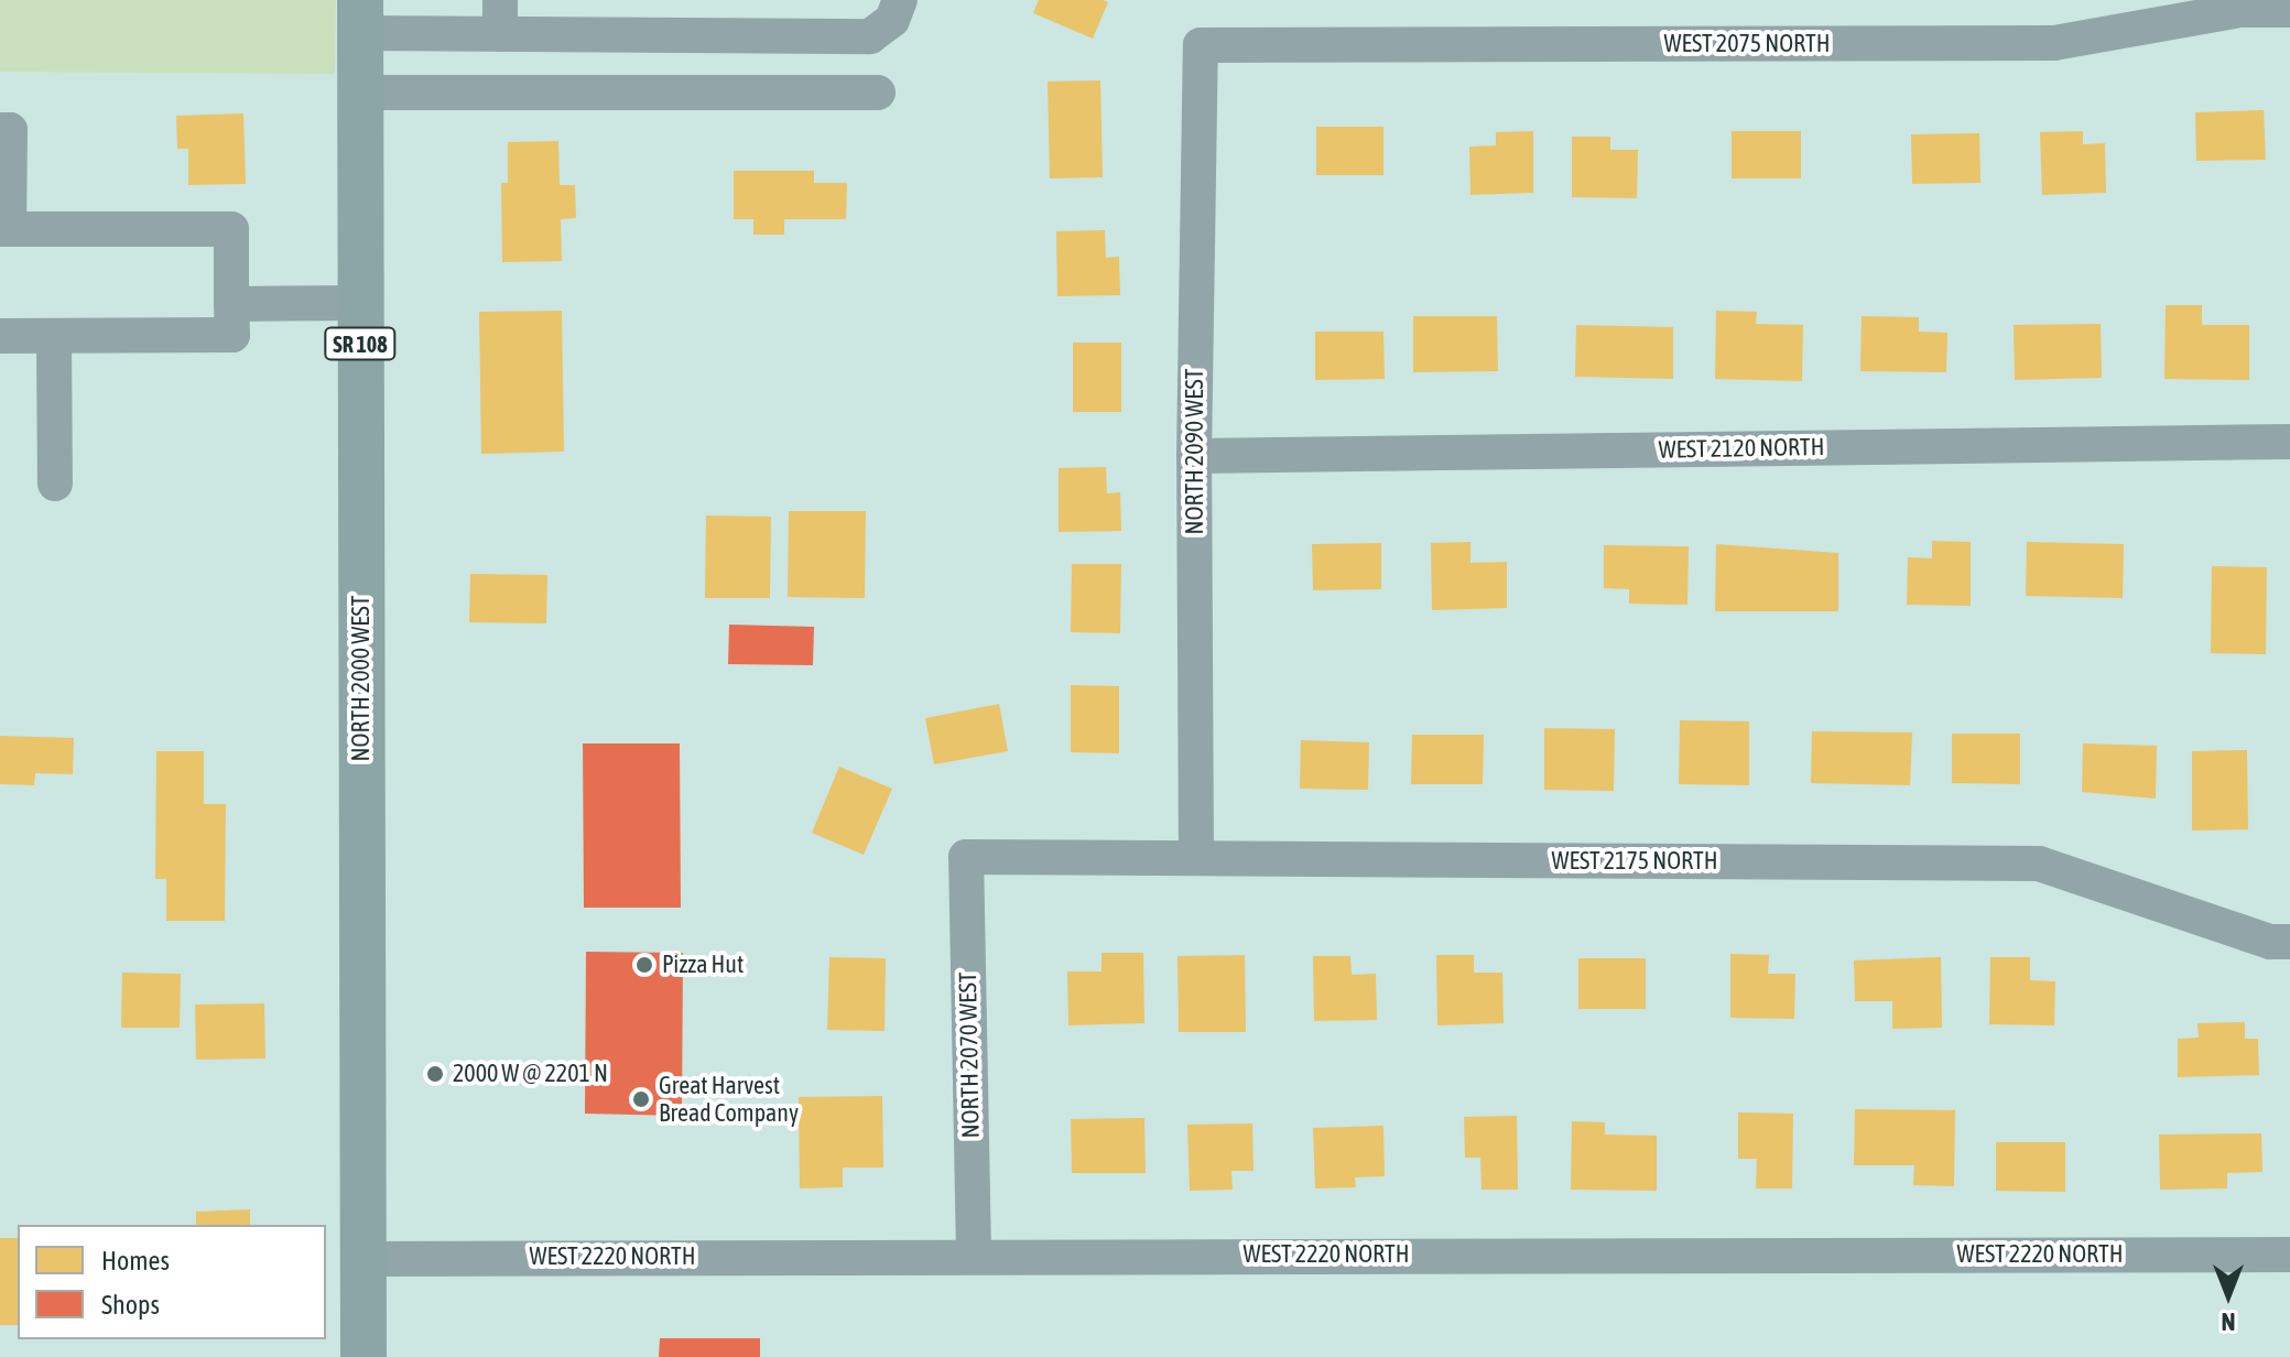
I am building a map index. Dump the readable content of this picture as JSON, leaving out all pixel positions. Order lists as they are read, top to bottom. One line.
{"streets":{"main road":["SR 108","NORTH 2000 WEST"],"street":["WEST 2075 NORTH","WEST 2120 NORTH","NORTH 2090 WEST","WEST 2175 NORTH","NORTH 2070 WEST","WEST 2220 NORTH"]},"crossings":[["WEST 2075 NORTH","NORTH 2090 WEST"],["WEST 2120 NORTH","NORTH 2090 WEST"],["NORTH 2090 WEST","WEST 2175 NORTH"],["NORTH 2000 WEST","WEST 2220 NORTH"],["WEST 2175 NORTH","NORTH 2070 WEST"],["NORTH 2070 WEST","WEST 2220 NORTH"]],"places":["Pizza Hut","2000 W @ 2201 N","Great Harvest Bread Company"],"legend":["Homes","Shops"],"north":"bottom"}
